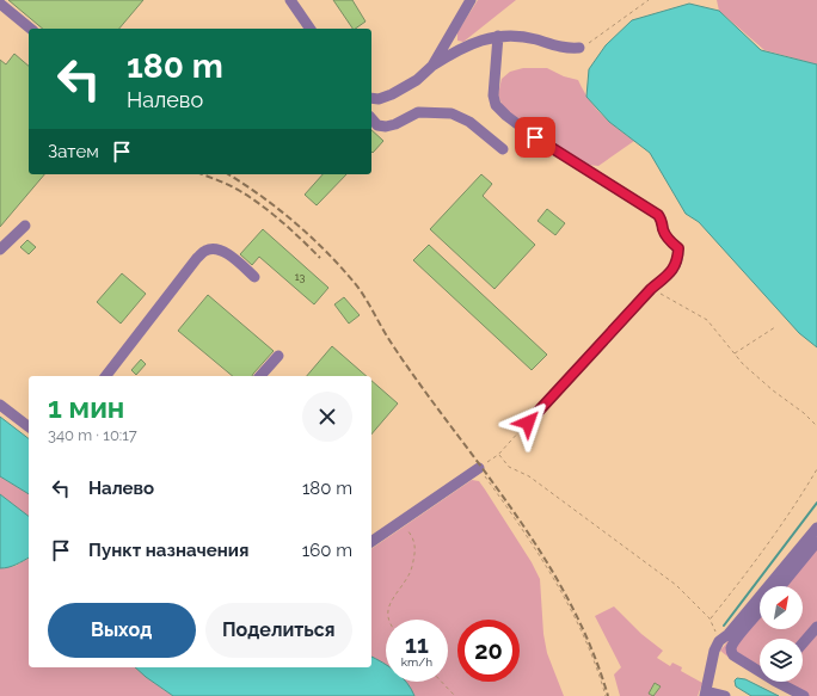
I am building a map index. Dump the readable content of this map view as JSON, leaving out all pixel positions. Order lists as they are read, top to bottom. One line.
{"house_numbers":["13"],"north":"top right","page":{"turn":["180 m","Налево"],"then":"Затем","heading":["1 мин","340 m · 10:17"],"list":[{"name":"Налево","value":"180 m"},{"name":"Пункт назначения","value":"160 m"}],"buttons":["Выход","Поделиться"],"speed":"11 km/h","limit":"20"}}
